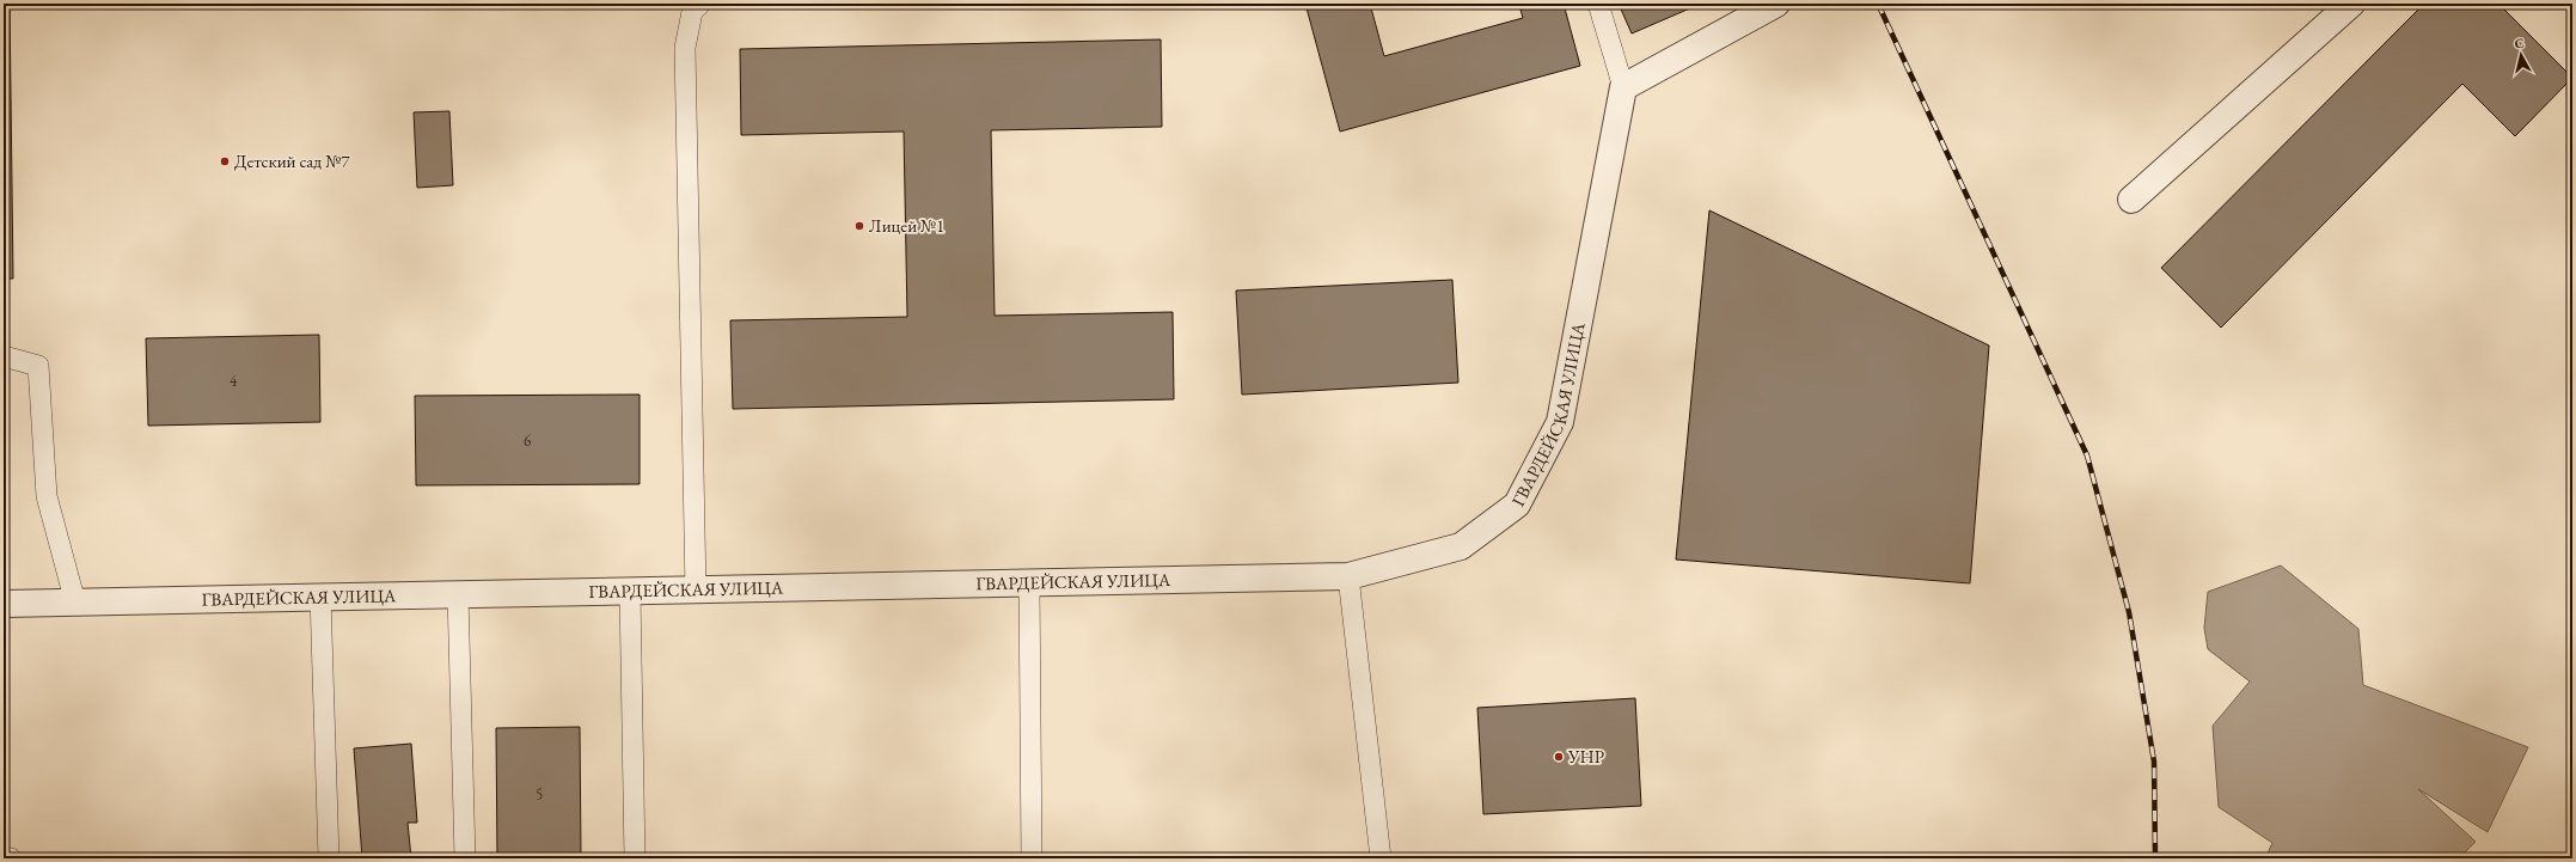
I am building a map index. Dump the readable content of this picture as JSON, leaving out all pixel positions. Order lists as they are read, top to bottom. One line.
{"streets":{"street":["ГВАРДЕЙСКАЯ УЛИЦА"]},"places":["Детский сад №7","Лицей №1","УНР"],"house_numbers":["4","6","5"],"north":"top"}
